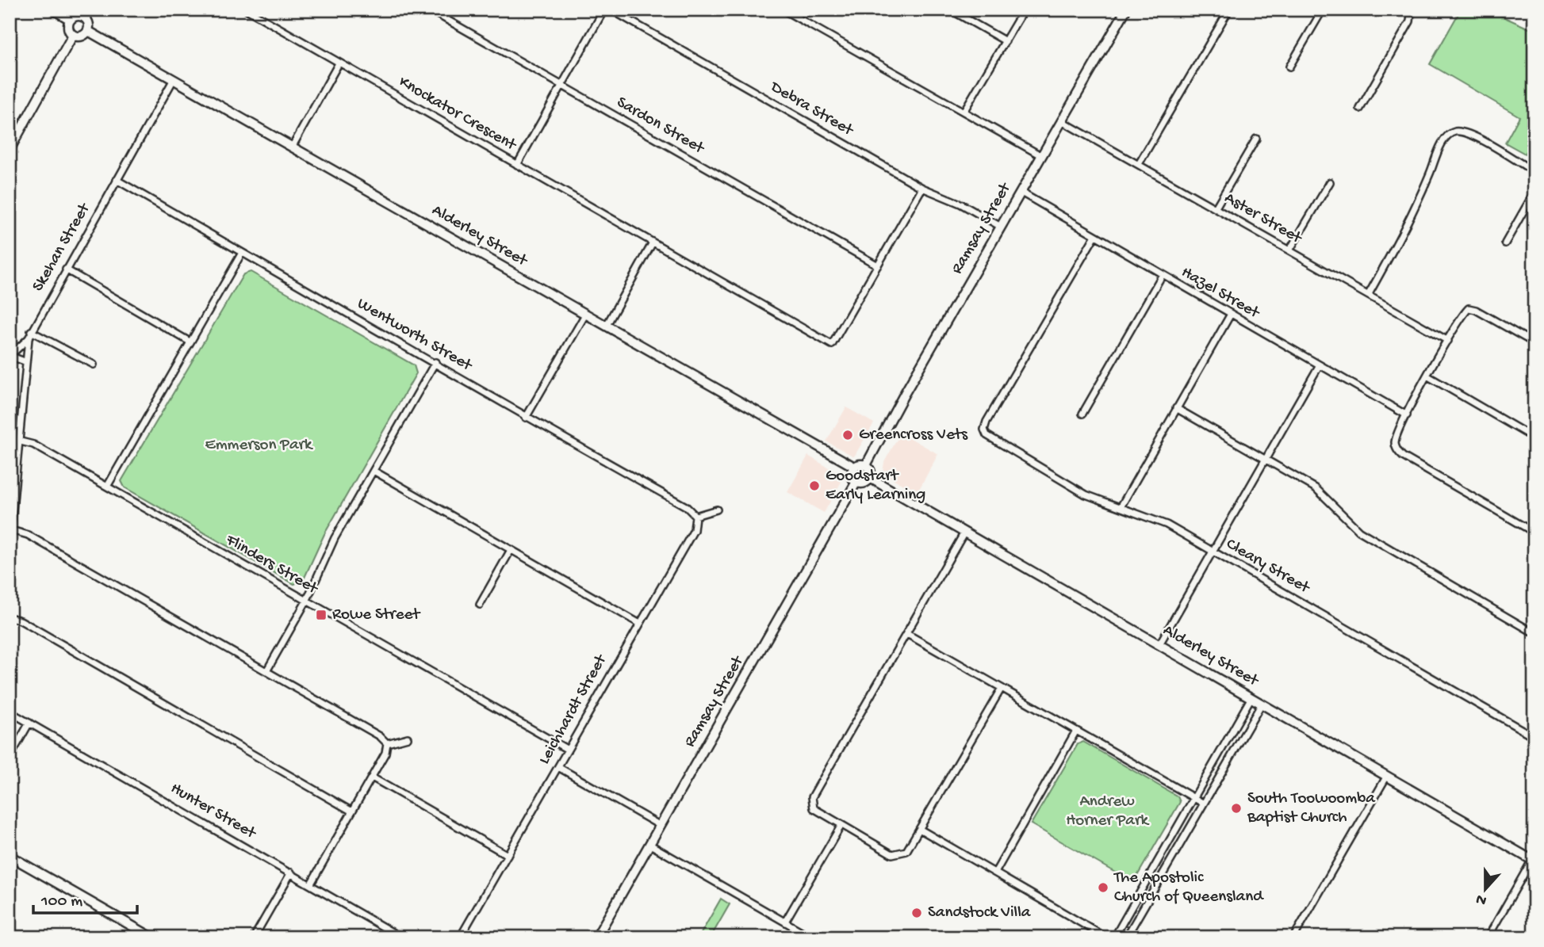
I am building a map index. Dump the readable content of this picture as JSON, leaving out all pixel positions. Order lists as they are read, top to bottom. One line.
{"streets":{"street":["Debra Street","Knockator Crescent","Sardon Street","Aster Street","Ramsay Street","Alderley Street","Skehan Street","Hazel Street","Wentworth Street","Flinders Street","Cleary Street","Leichhardt Street","Hunter Street"]},"crossings":[["Debra Street","Ramsay Street"],["Aster Street","Ramsay Street"],["Ramsay Street","Alderley Street"],["Ramsay Street","Hazel Street"],["Alderley Street","Skehan Street"],["Skehan Street","Wentworth Street"],["Skehan Street","Flinders Street"],["Hazel Street","Cleary Street"],["Wentworth Street","Leichhardt Street"],["Flinders Street","Leichhardt Street"]],"parks":["Emmerson Park","Andrew Horner Park"],"places":{"other":["Greencross Vets","Goodstart Early Learning","South Toowoomba Baptist Church","The Apostolic Church of Queensland","Sandstock Villa"],"transit":["Rowe Street"]},"scale_bar":"100 m","north":"bottom"}
